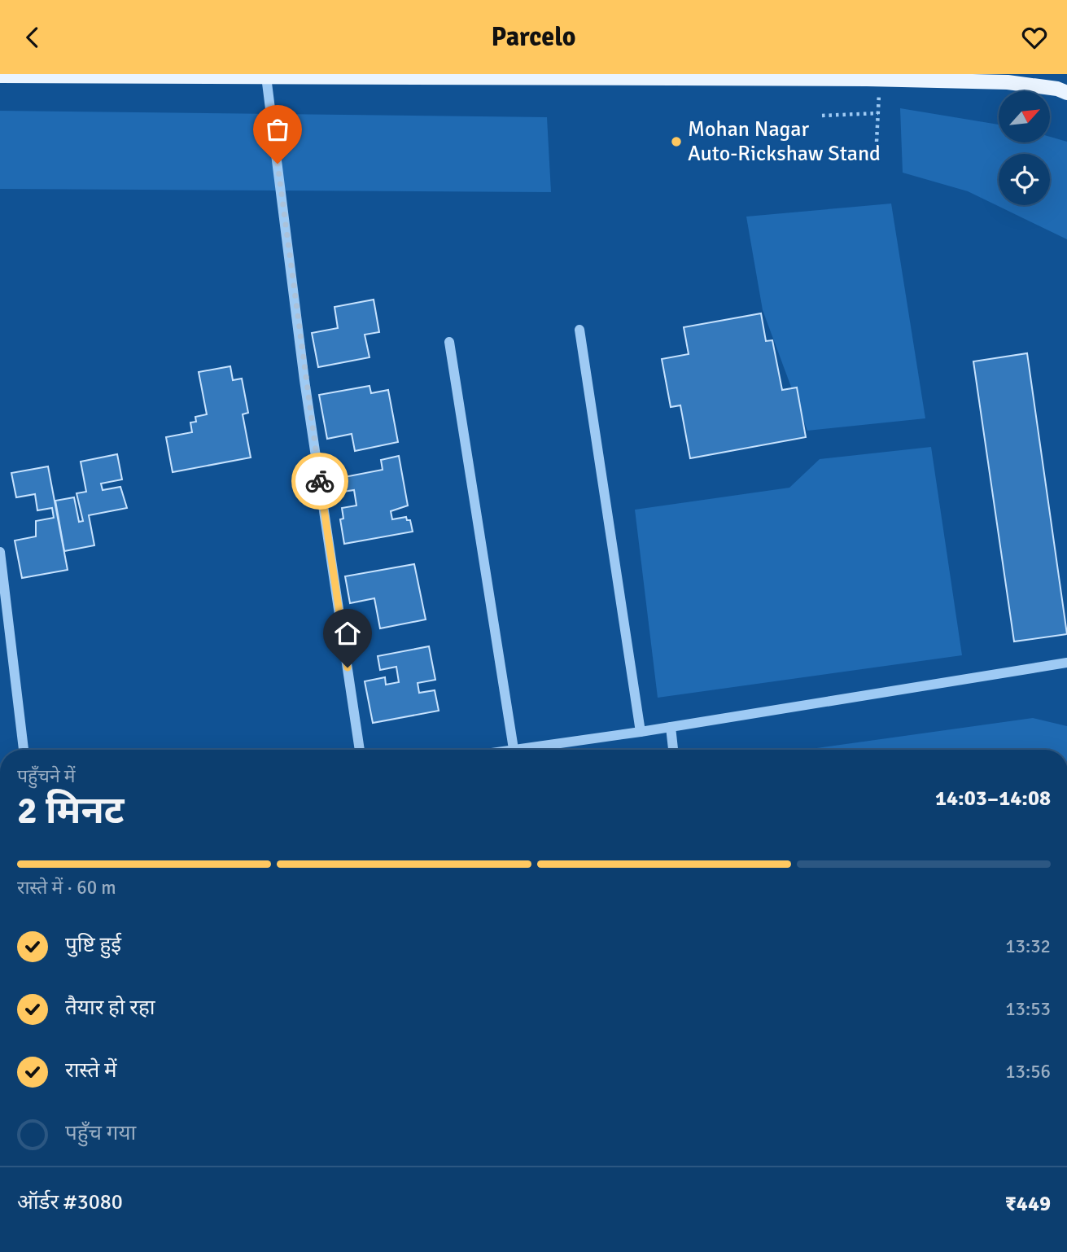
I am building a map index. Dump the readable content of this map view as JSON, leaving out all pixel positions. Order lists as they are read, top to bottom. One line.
{"places":["Mohan Nagar Auto-Rickshaw Stand"],"north":"top right","page":{"header":"Parcelo","heading":["2 मिनट","पहुँचने में","14:03–14:08"],"panel":["ऑर्डर #3080","₹449"],"bar":"रास्ते में · 60 m","list":[["पुष्टि हुई","13:32"],["तैयार हो रहा","13:53"],["रास्ते में","13:56"],"पहुँच गया"]}}
